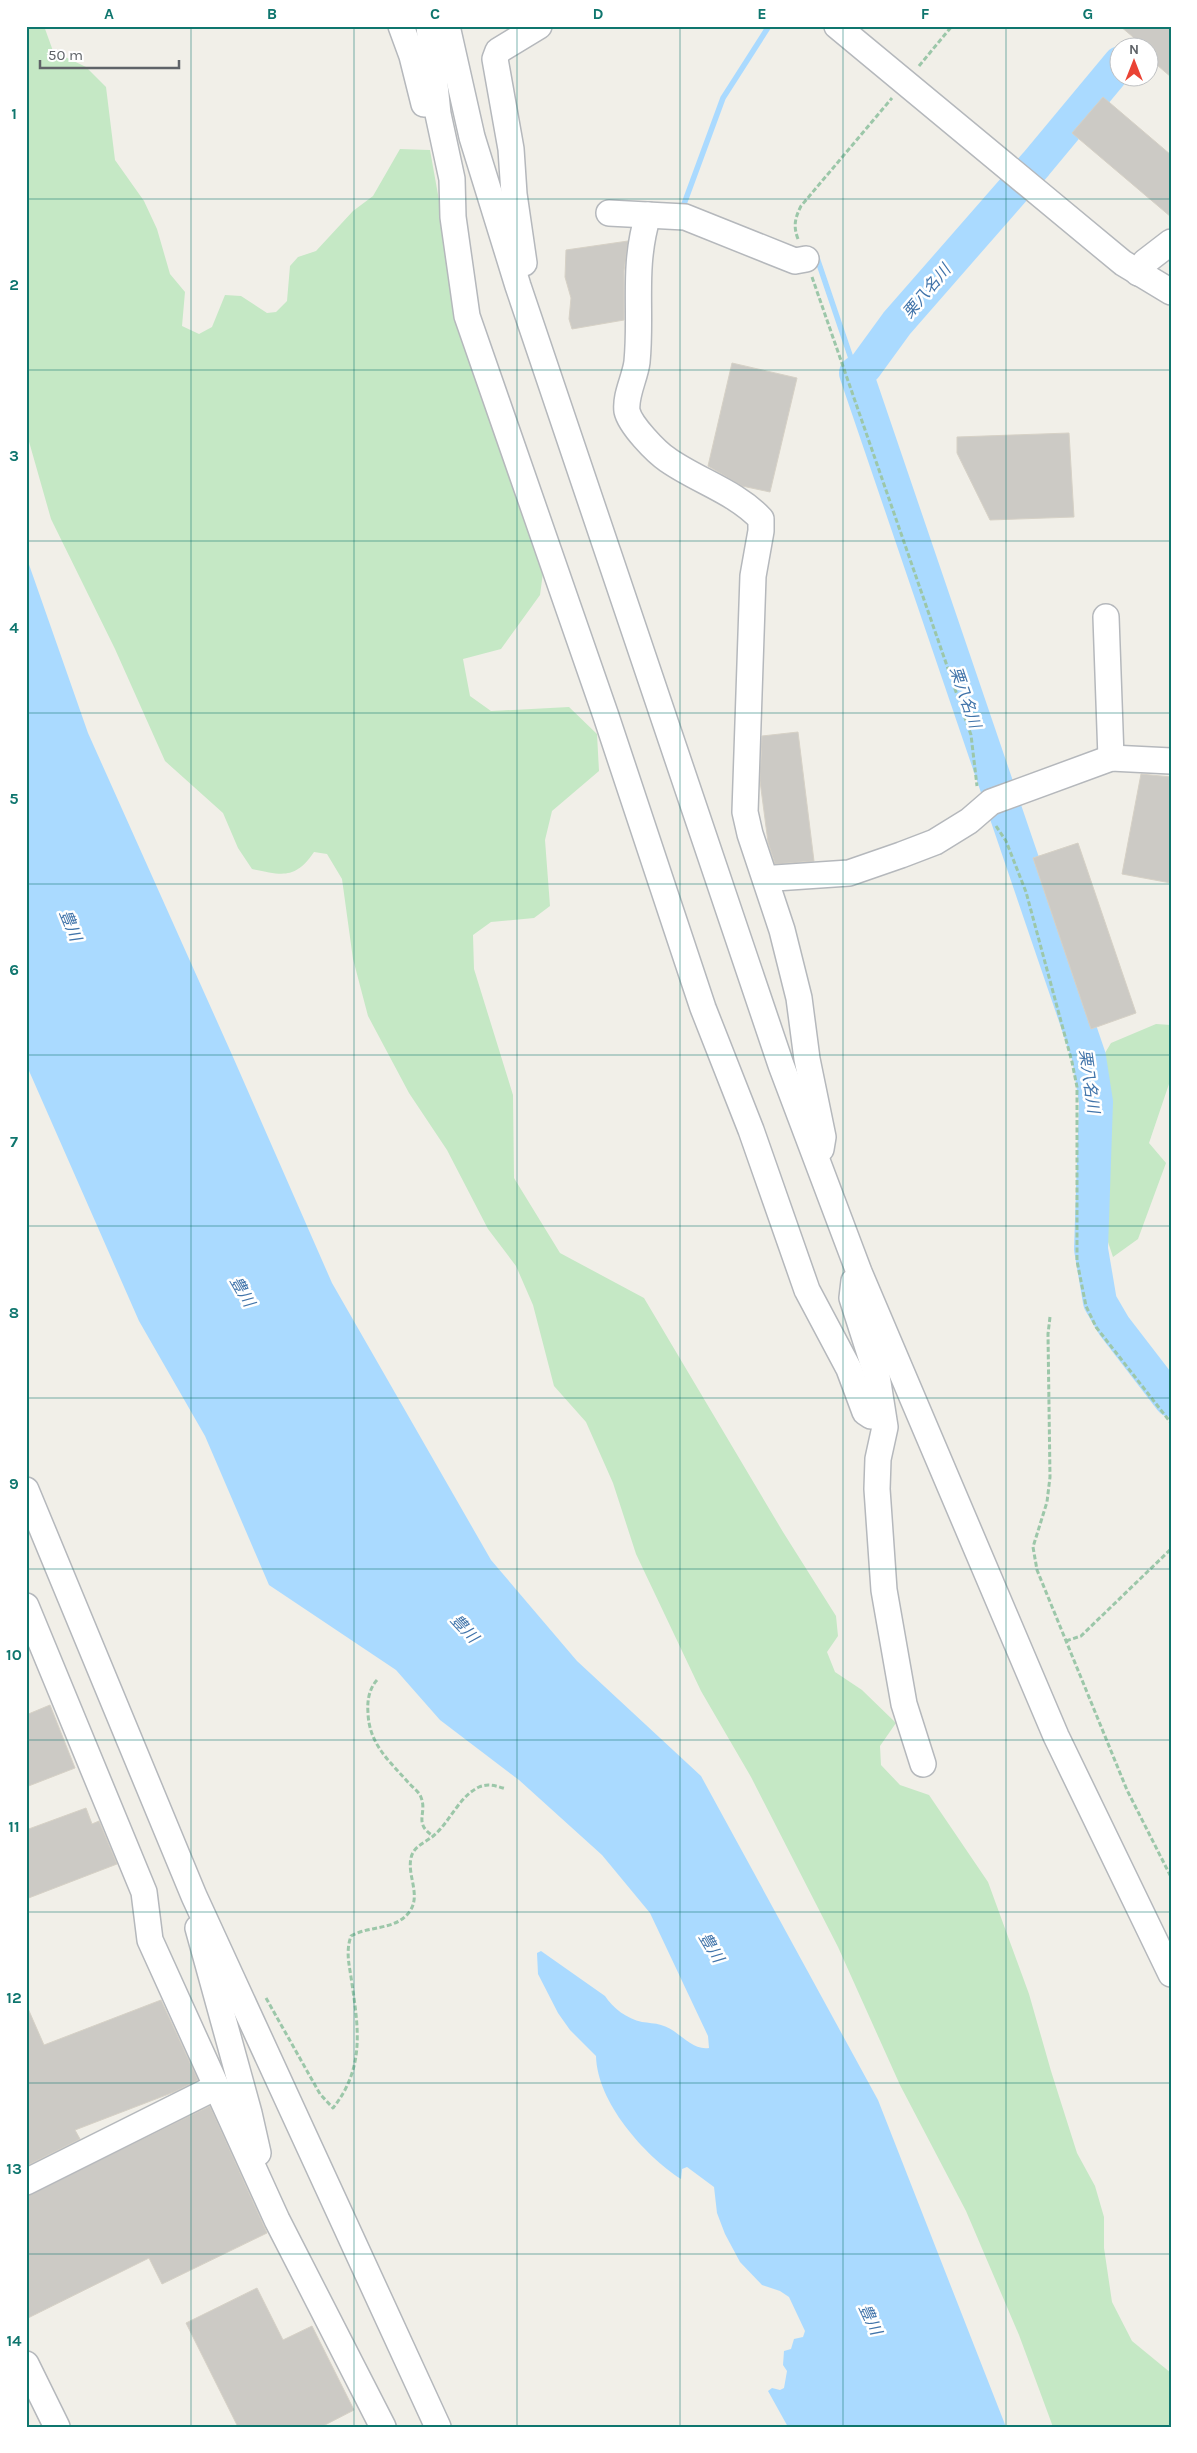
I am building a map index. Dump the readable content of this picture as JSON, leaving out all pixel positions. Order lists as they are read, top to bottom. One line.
{"water":["栗八名川","豊川"],"scale_bar":"50 m","north":"top","grid":{"columns":["A","B","C","D","E","F","G"],"rows":["1","2","3","4","5","6","7","8","9","10","11","12","13","14"]}}
